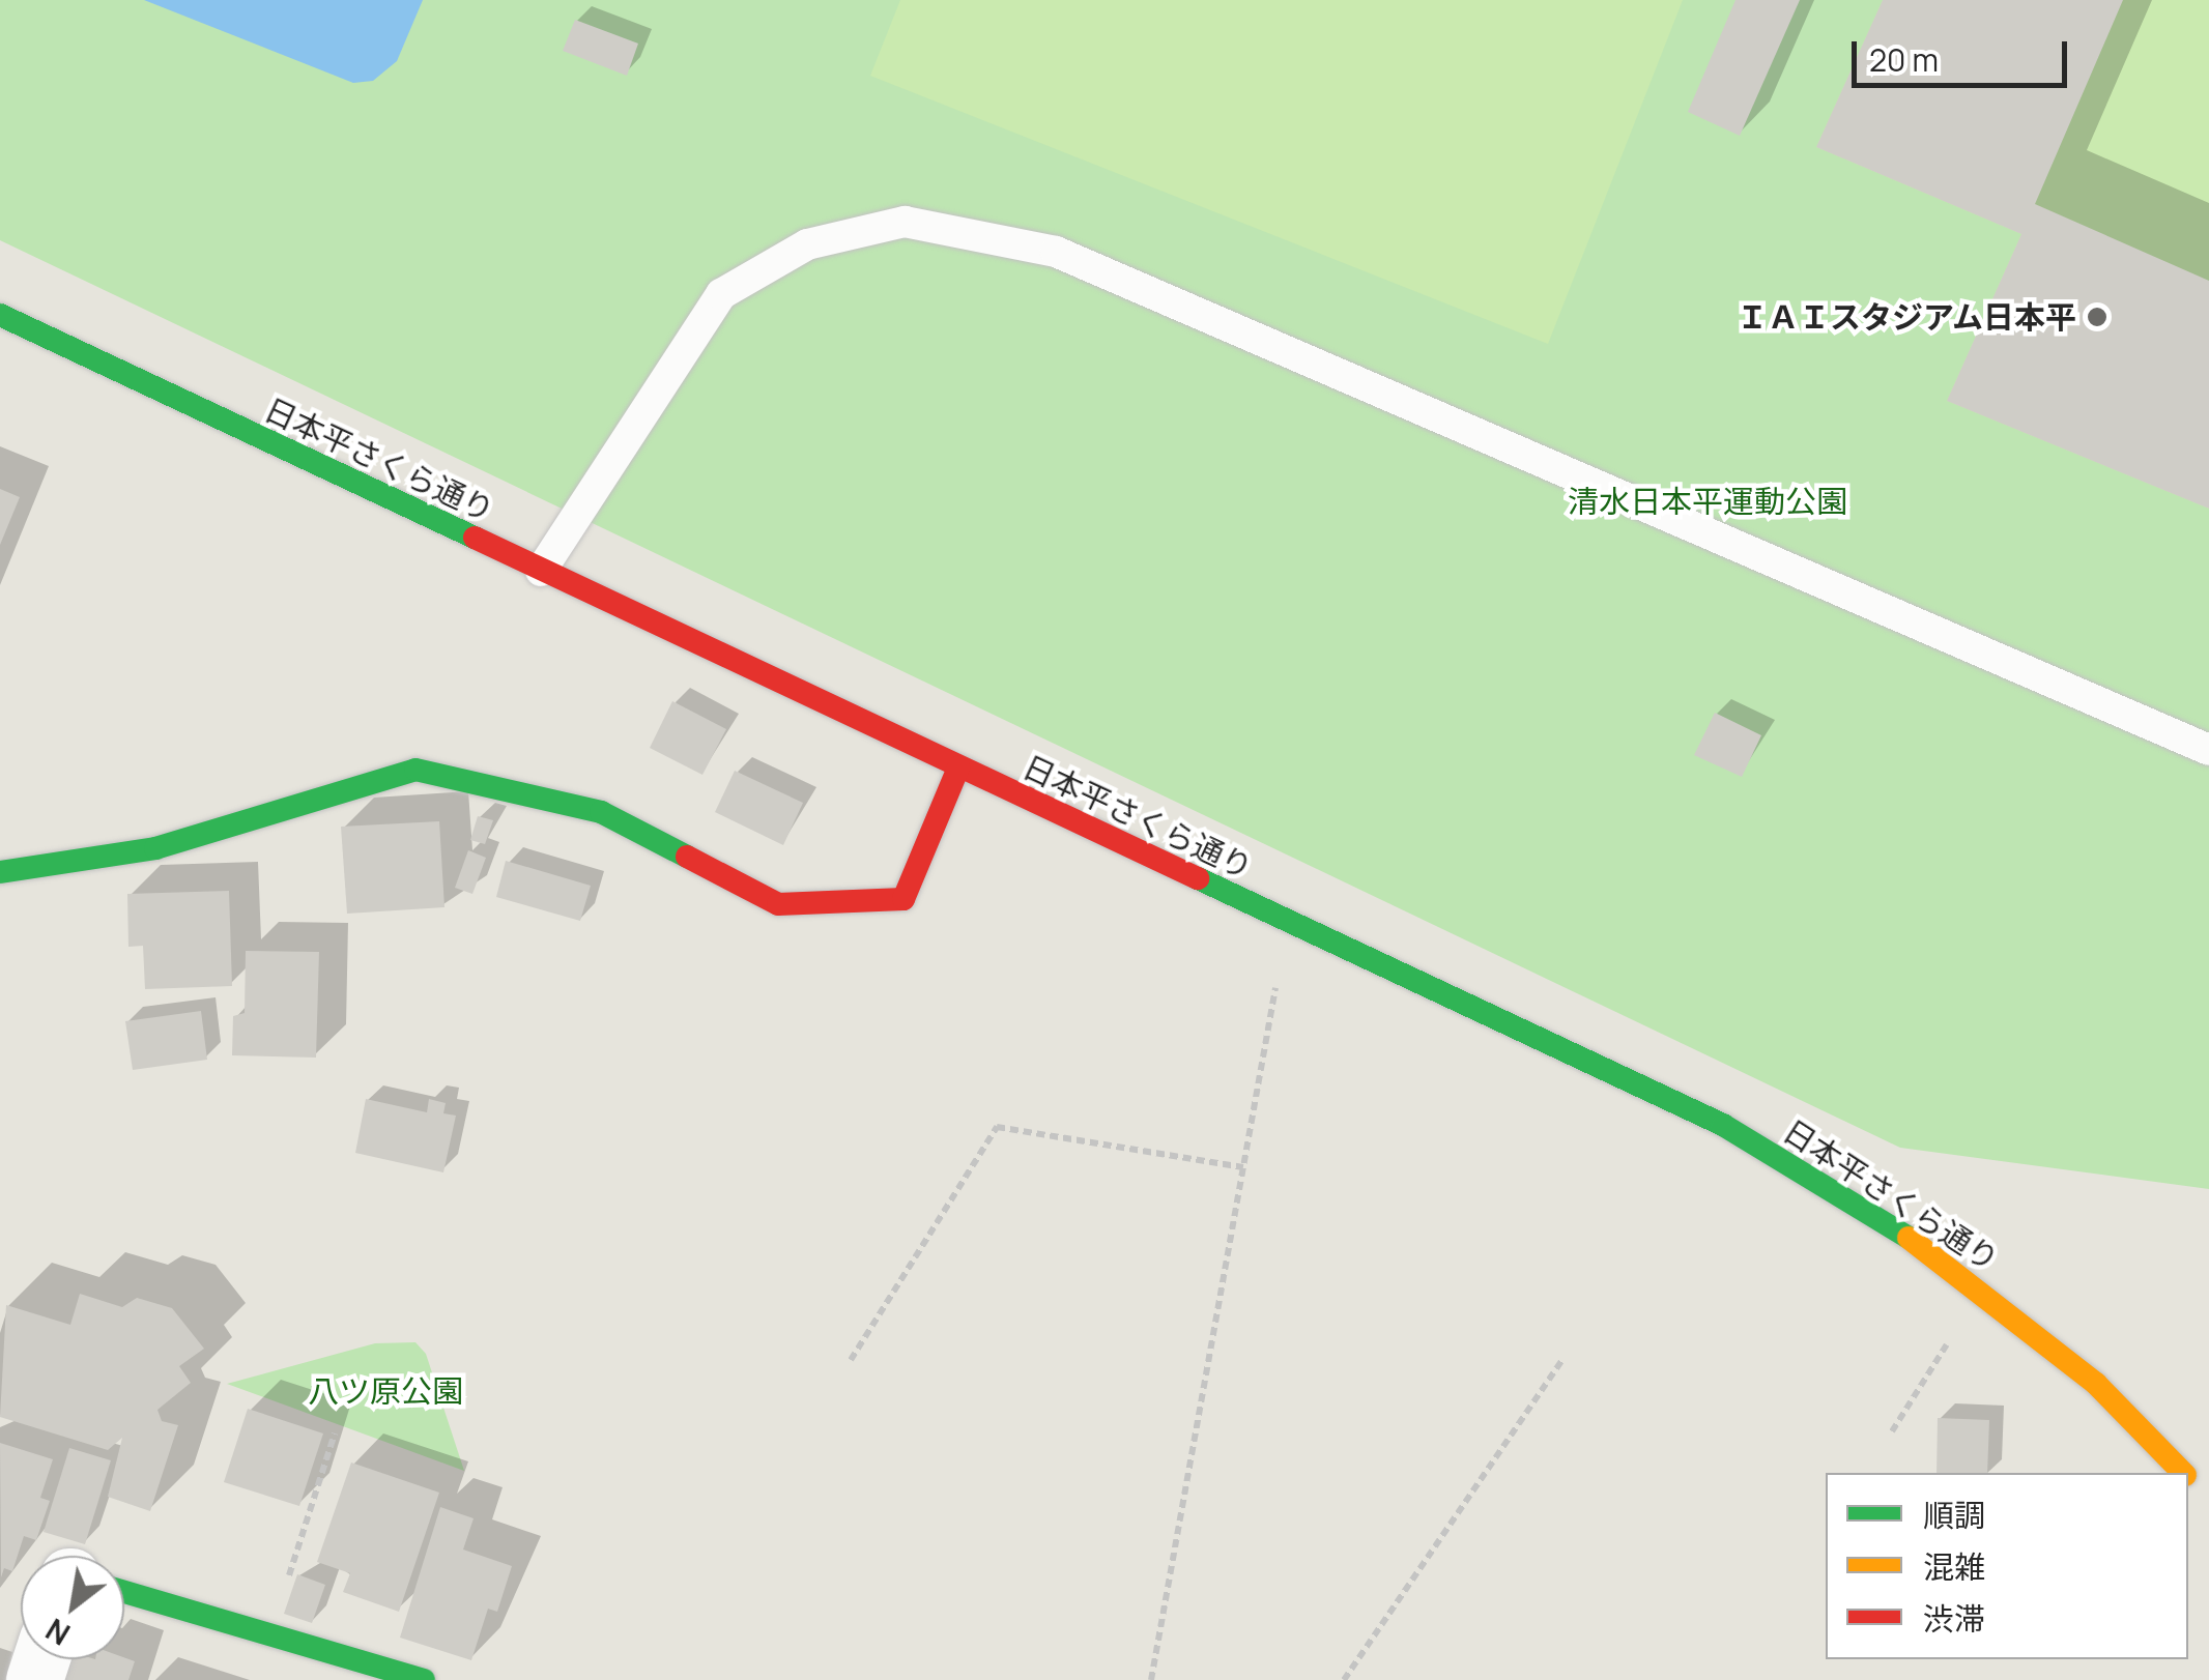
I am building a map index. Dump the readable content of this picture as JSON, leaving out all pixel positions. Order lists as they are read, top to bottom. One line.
{"streets":{"street":["日本平さくら通り"]},"parks":["清水日本平運動公園","八ツ原公園"],"places":["ＩＡＩスタジアム日本平"],"legend":["順調","混雑","渋滞"],"scale_bar":"20 m","north":"bottom left"}
